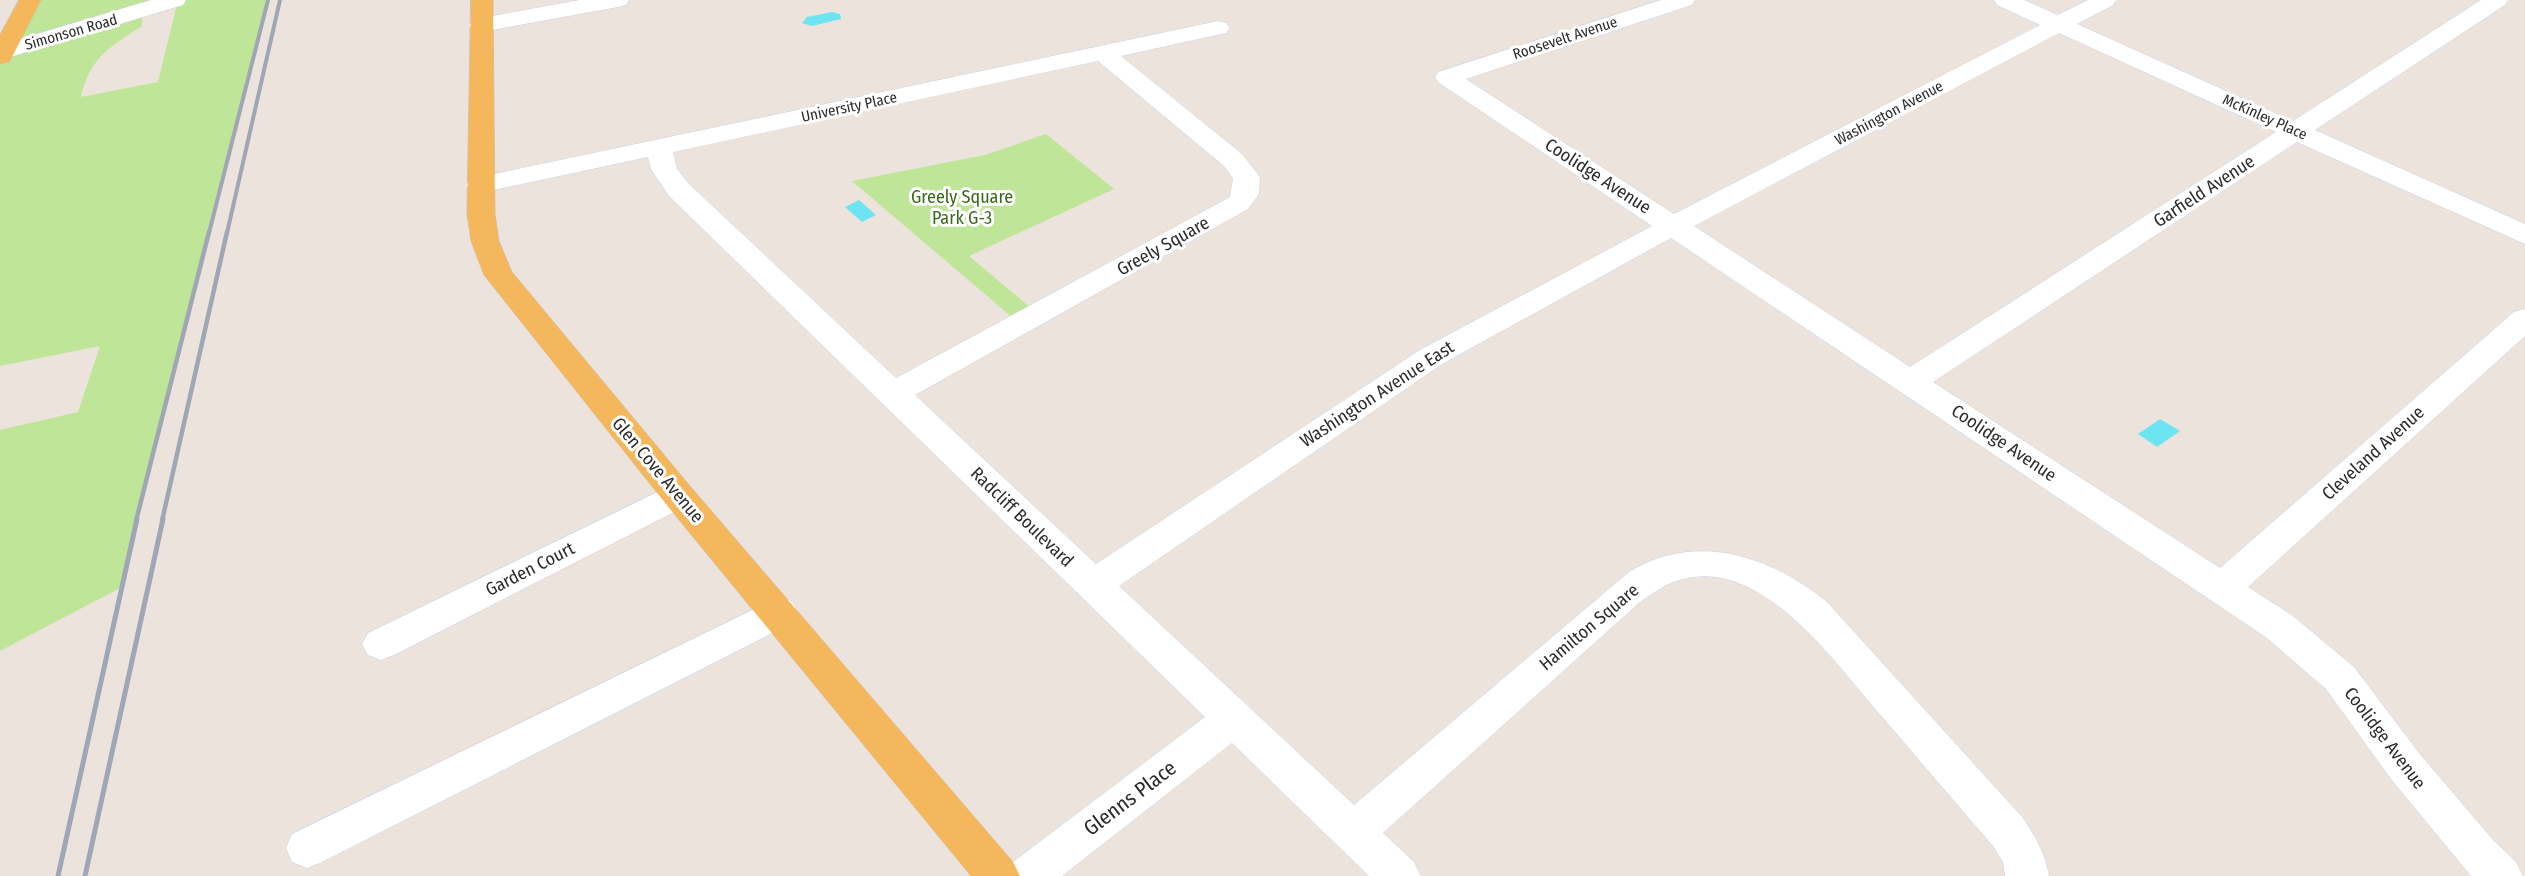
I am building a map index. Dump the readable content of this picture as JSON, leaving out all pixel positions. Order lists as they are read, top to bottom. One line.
{"streets":{"main road":["Glen Cove Avenue"],"street":["Simonson Road","Roosevelt Avenue","University Place","Washington Avenue","McKinley Place","Coolidge Avenue","Garfield Avenue","Greely Square","Washington Avenue East","Cleveland Avenue","Radcliff Boulevard","Garden Court","Hamilton Square","Glenns Place"]},"crossings":[["Roosevelt Avenue","Coolidge Avenue"],["University Place","Greely Square"],["University Place","Glen Cove Avenue"],["University Place","Radcliff Boulevard"],["Washington Avenue","McKinley Place"],["Washington Avenue","Coolidge Avenue"],["Washington Avenue","Washington Avenue East"],["McKinley Place","Garfield Avenue"],["Coolidge Avenue","Garfield Avenue"],["Coolidge Avenue","Washington Avenue East"],["Coolidge Avenue","Cleveland Avenue"],["Greely Square","Radcliff Boulevard"],["Washington Avenue East","Radcliff Boulevard"],["Glen Cove Avenue","Garden Court"],["Radcliff Boulevard","Hamilton Square"],["Radcliff Boulevard","Glenns Place"]],"parks":["Greely Square Park G-3"]}
